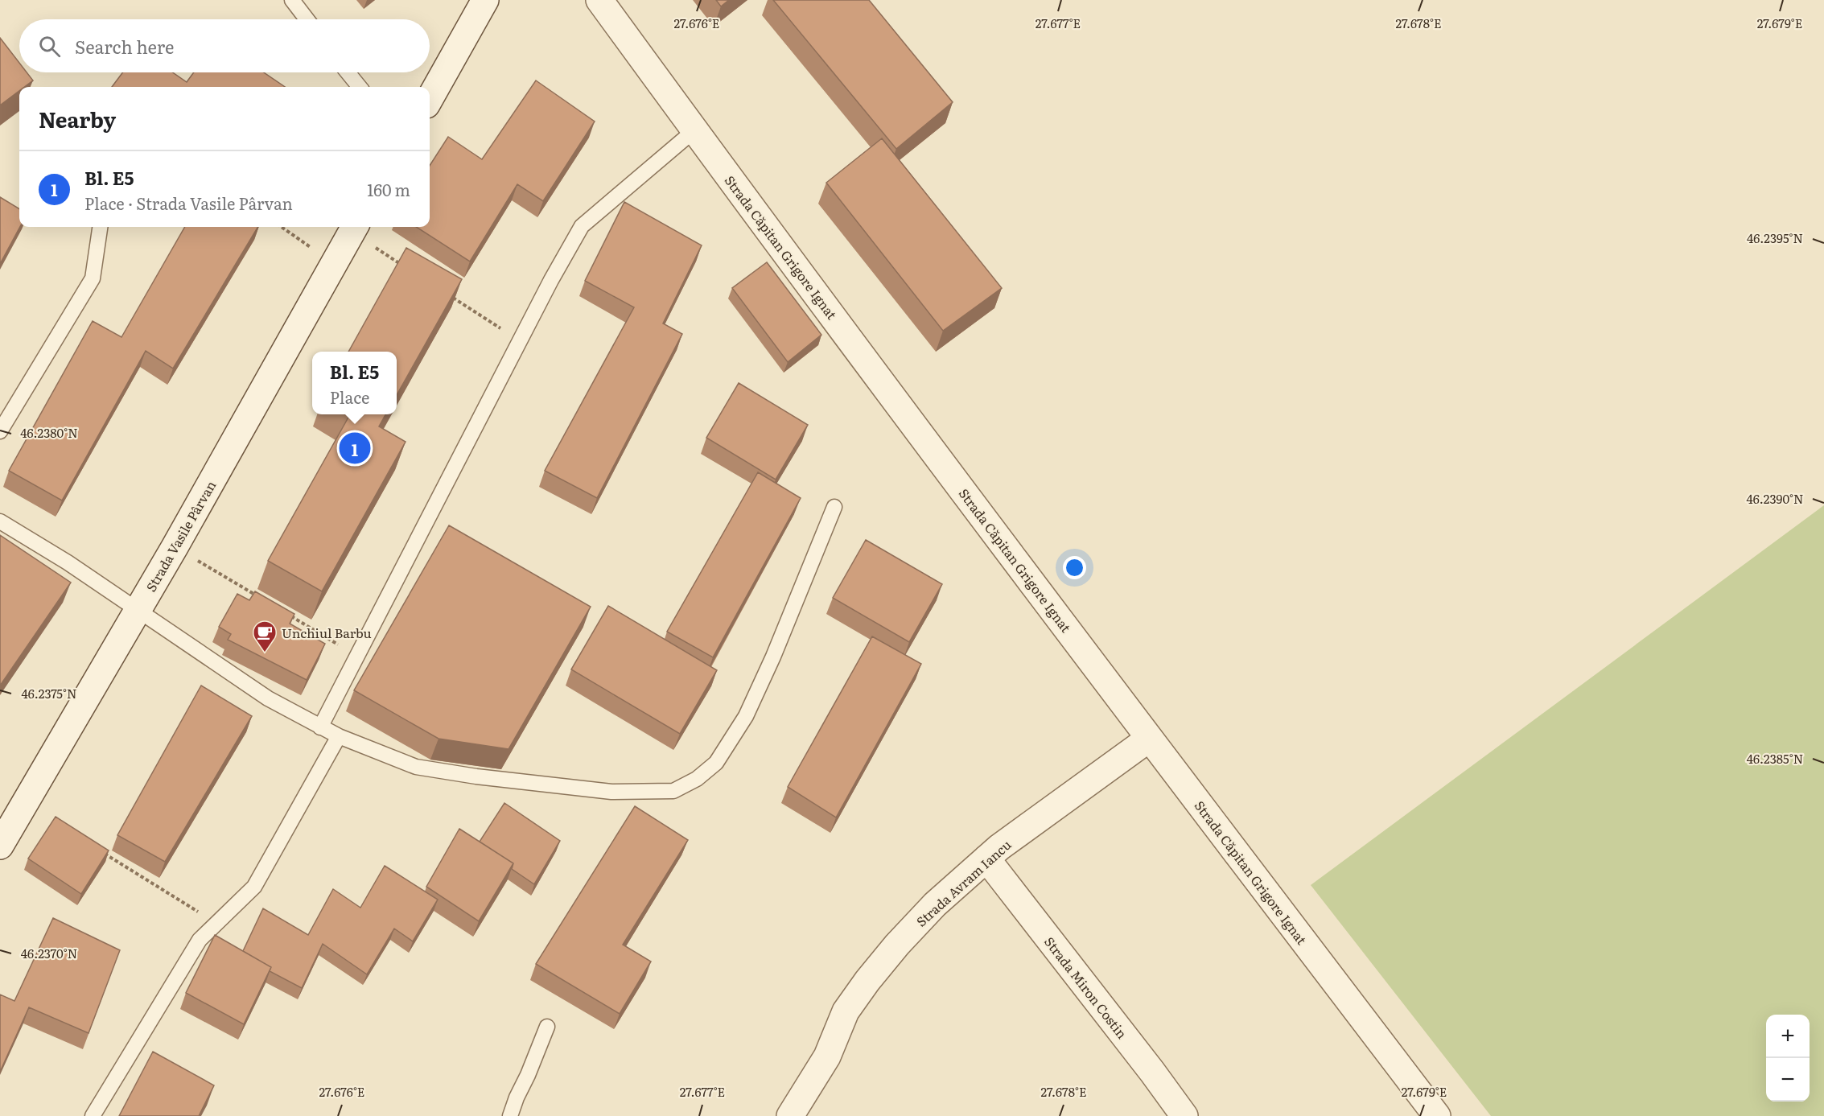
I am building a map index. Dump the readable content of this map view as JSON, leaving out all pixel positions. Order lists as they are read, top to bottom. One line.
{"streets":{"street":["Strada Căpitan Grigore Ignat","Strada Vasile Pârvan","Strada Avram Iancu","Strada Miron Costin"]},"crossings":[["Strada Căpitan Grigore Ignat","Strada Avram Iancu"],["Strada Avram Iancu","Strada Miron Costin"]],"places":{"cafe":["Unchiul Barbu"]},"page":{"search":"Search here","heading":"Nearby","list":[{"mark":"1","name":"Bl. E5","note":"Place · Strada Vasile Pârvan","value":"160 m"}],"popup":["Bl. E5","Place"],"pins":"1","map_buttons":["+","−"]},"coordinates":["27.676°E","27.677°E","27.678°E","27.679°E","46.2395°N","46.2380°N","46.2390°N","46.2375°N","46.2385°N","46.2370°N"]}
